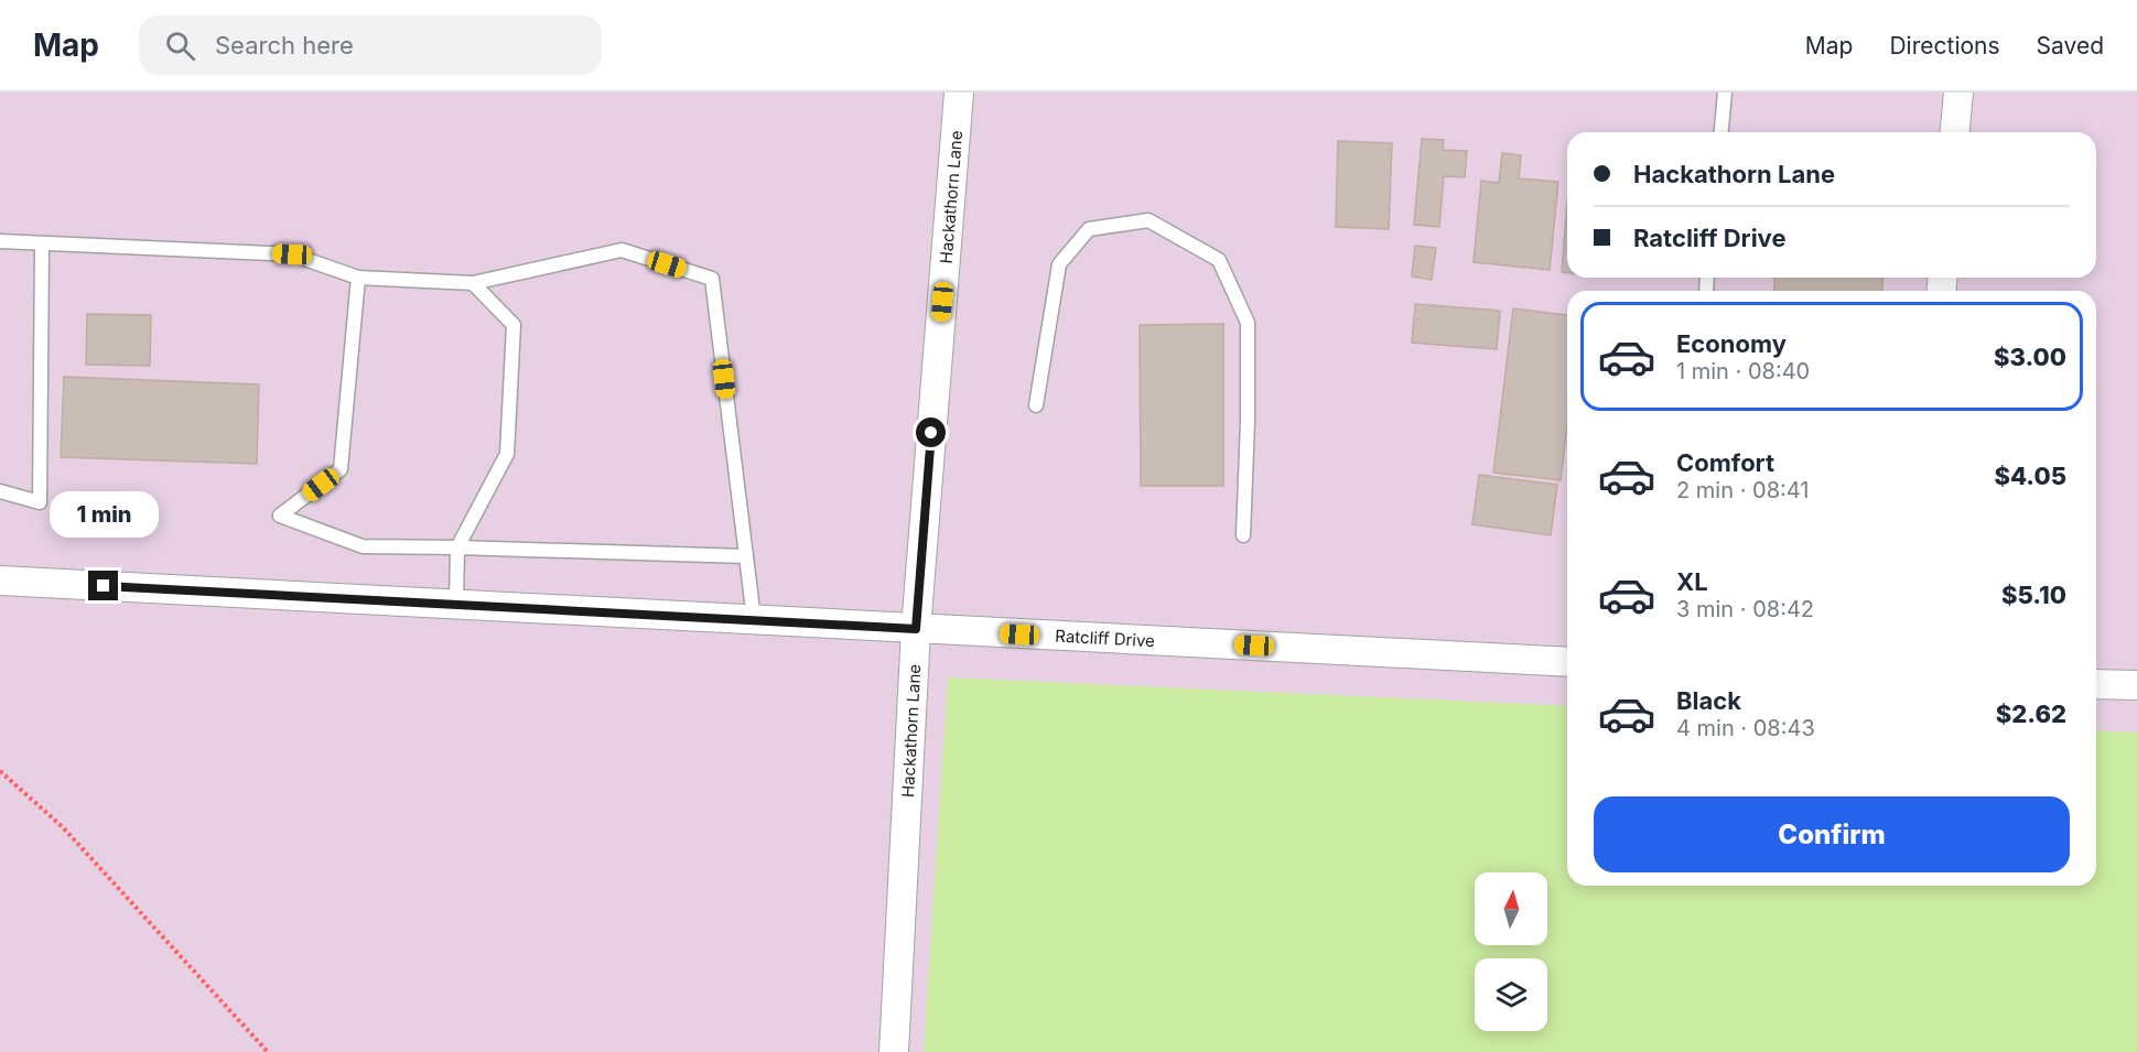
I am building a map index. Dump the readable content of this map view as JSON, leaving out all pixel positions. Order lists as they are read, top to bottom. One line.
{"streets":{"street":["Hackathorn Lane","Ratcliff Drive"]},"crossings":[["Hackathorn Lane","Ratcliff Drive"]],"north":"top","page":{"header":"Map","search":"Search here","nav":["Map","Directions","Saved"],"banner":["Hackathorn Lane","Ratcliff Drive"],"list":[{"name":"Economy","note":"1 min · 08:40","value":"$3.00"},{"name":"Comfort","note":"2 min · 08:41","value":"$4.05"},{"name":"XL","note":"3 min · 08:42","value":"$5.10"},{"name":"Black","note":"4 min · 08:43","value":"$2.62"}],"bubble":"1 min","buttons":"Confirm"}}
